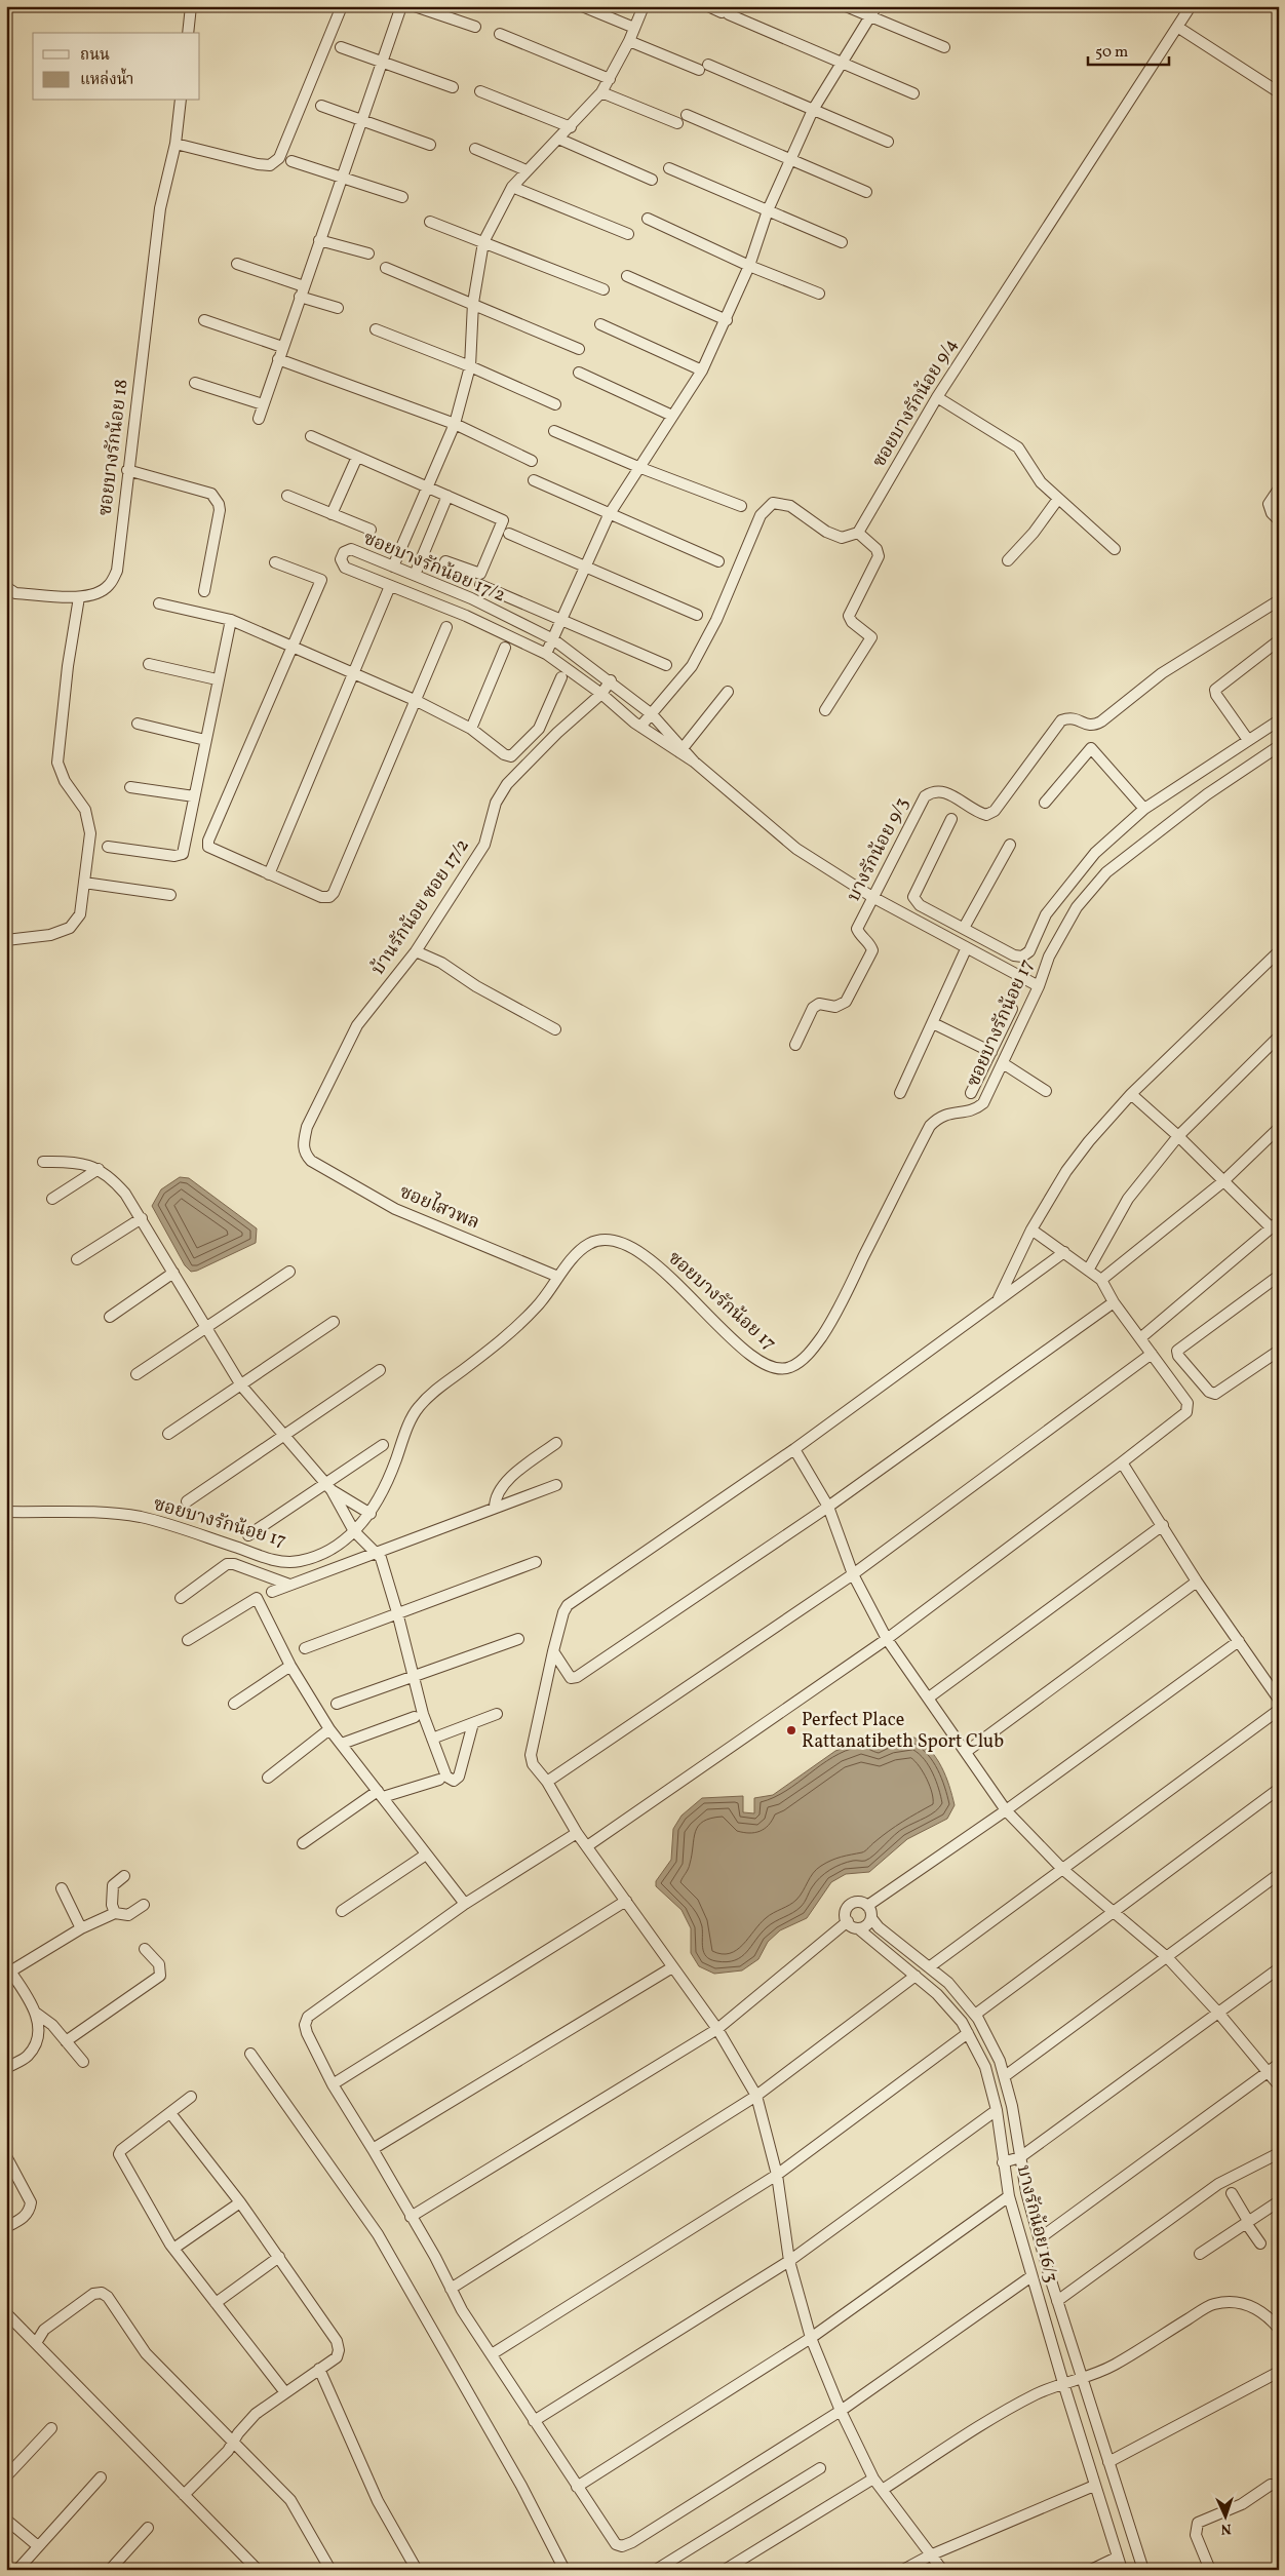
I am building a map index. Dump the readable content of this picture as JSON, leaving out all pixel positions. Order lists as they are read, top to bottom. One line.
{"streets":{"street":["ซอยบางรักน้อย 9/4","ซอยบางรักน้อย 18","ซอยบางรักน้อย 17/2","บางรักน้อย 9/3","บ้านรักน้อย ซอย 17/2","ซอยบางรักน้อย 17","ซอยไสวพล","บางรักน้อย 16/3"]},"crossings":[["ซอยบางรักน้อย 17/2","บางรักน้อย 9/3"],["ซอยบางรักน้อย 17/2","บ้านรักน้อย ซอย 17/2"],["ซอยบางรักน้อย 17/2","ซอยบางรักน้อย 17"],["บ้านรักน้อย ซอย 17/2","ซอยไสวพล"],["ซอยบางรักน้อย 17","ซอยไสวพล"]],"places":["Perfect Place Rattanatibeth Sport Club"],"legend":["ถนน","แหล่งน้ำ"],"scale_bar":"50 m","north":"bottom"}
